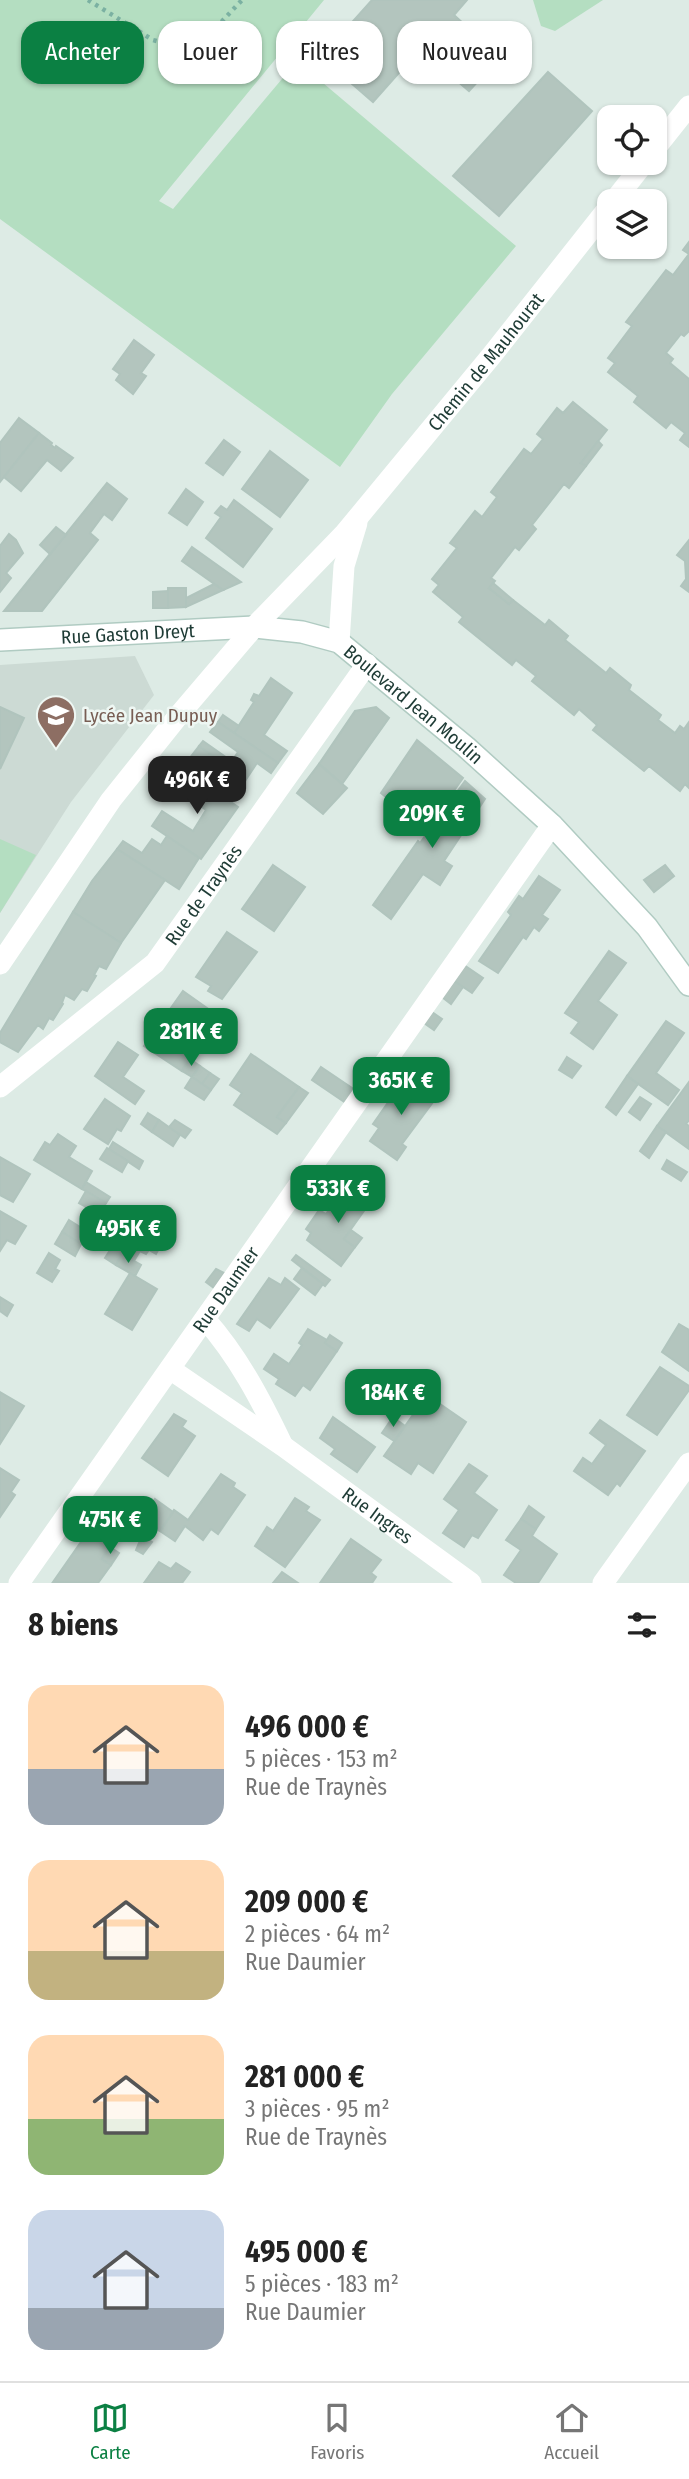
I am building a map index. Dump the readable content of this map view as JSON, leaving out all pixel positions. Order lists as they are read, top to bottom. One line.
{"streets":{"street":["Chemin de Mauhourat","Rue Gaston Dreyt","Boulevard Jean Moulin","Rue de Traynès","Rue Daumier","Rue Ingres"]},"crossings":[["Chemin de Mauhourat","Rue Gaston Dreyt"],["Chemin de Mauhourat","Boulevard Jean Moulin"],["Rue Gaston Dreyt","Boulevard Jean Moulin"],["Boulevard Jean Moulin","Rue de Traynès"],["Boulevard Jean Moulin","Rue Daumier"],["Rue Daumier","Rue Ingres"]],"places":{"school or university":["Lycée Jean Dupuy"]},"page":{"chip":["Acheter","Louer","Filtres","Nouveau"],"price":["496K €","209K €","281K €","365K €","533K €","495K €","184K €","475K €"],"heading":"8 biens","list":[{"name":"496 000 €","note":"5 pièces · 153 m² · Rue de Traynès"},{"name":"209 000 €","note":"2 pièces · 64 m² · Rue Daumier"},{"name":"281 000 €","note":"3 pièces · 95 m² · Rue de Traynès"},{"name":"495 000 €","note":"5 pièces · 183 m² · Rue Daumier"}],"tabs":["Carte","Favoris","Accueil"]}}
